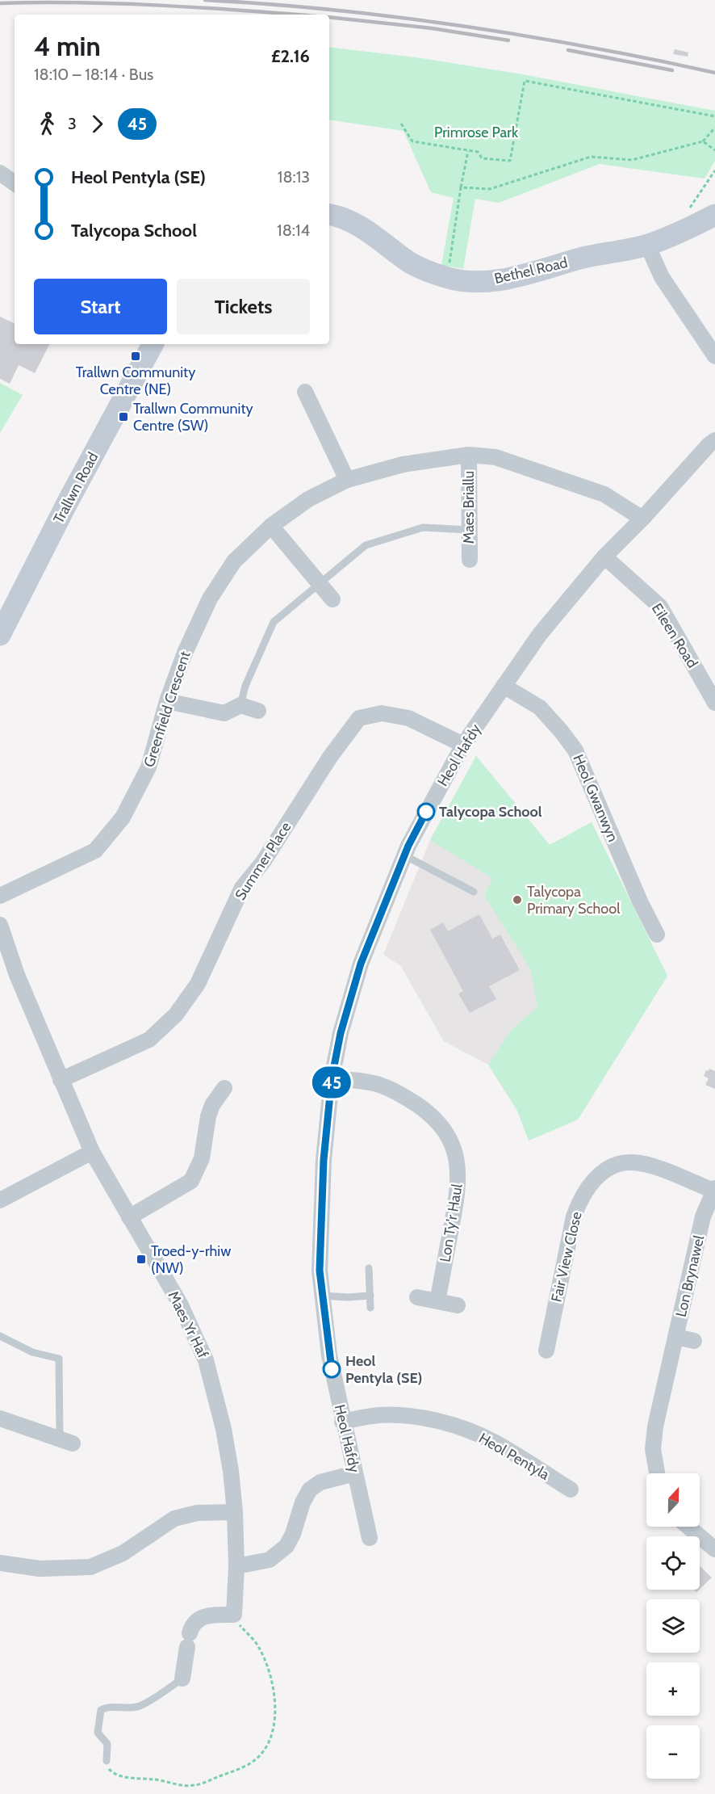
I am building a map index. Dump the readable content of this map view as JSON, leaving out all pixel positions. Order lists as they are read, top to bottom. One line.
{"streets":{"street":["Bethel Road","Trallwn Road","Maes Briallu","Eileen Road","Greenfield Crescent","Heol Hafdy","Heol Gwanwyn","Summer Place","Lon Ty'r Haul","Fair View Close","Lon Brynawel","Maes Yr Haf","Heol Pentyla"]},"crossings":[["Maes Briallu","Greenfield Crescent"],["Eileen Road","Heol Hafdy"],["Greenfield Crescent","Heol Hafdy"],["Heol Hafdy","Heol Gwanwyn"],["Heol Hafdy","Summer Place"],["Heol Hafdy","Lon Ty'r Haul"],["Heol Hafdy","Heol Pentyla"],["Summer Place","Maes Yr Haf"],["Fair View Close","Lon Brynawel"]],"parks":["Primrose Park"],"places":{"transit":["Trallwn Community Centre (NE)","Trallwn Community Centre (SW)","Troed-y-rhiw (NW)"],"other":["Talycopa School","Talycopa Primary School","Heol Pentyla (SE)"]},"lines":["bus line 45"],"north":"top","page":{"on_map":"45","heading":["4 min","18:10 – 18:14 · Bus","£2.16"],"legs":["3","45"],"list":[{"name":"Heol Pentyla (SE)","value":"18:13"},{"name":"Talycopa School","value":"18:14"}],"buttons":["Start","Tickets"],"map_buttons":["+","−"]}}
